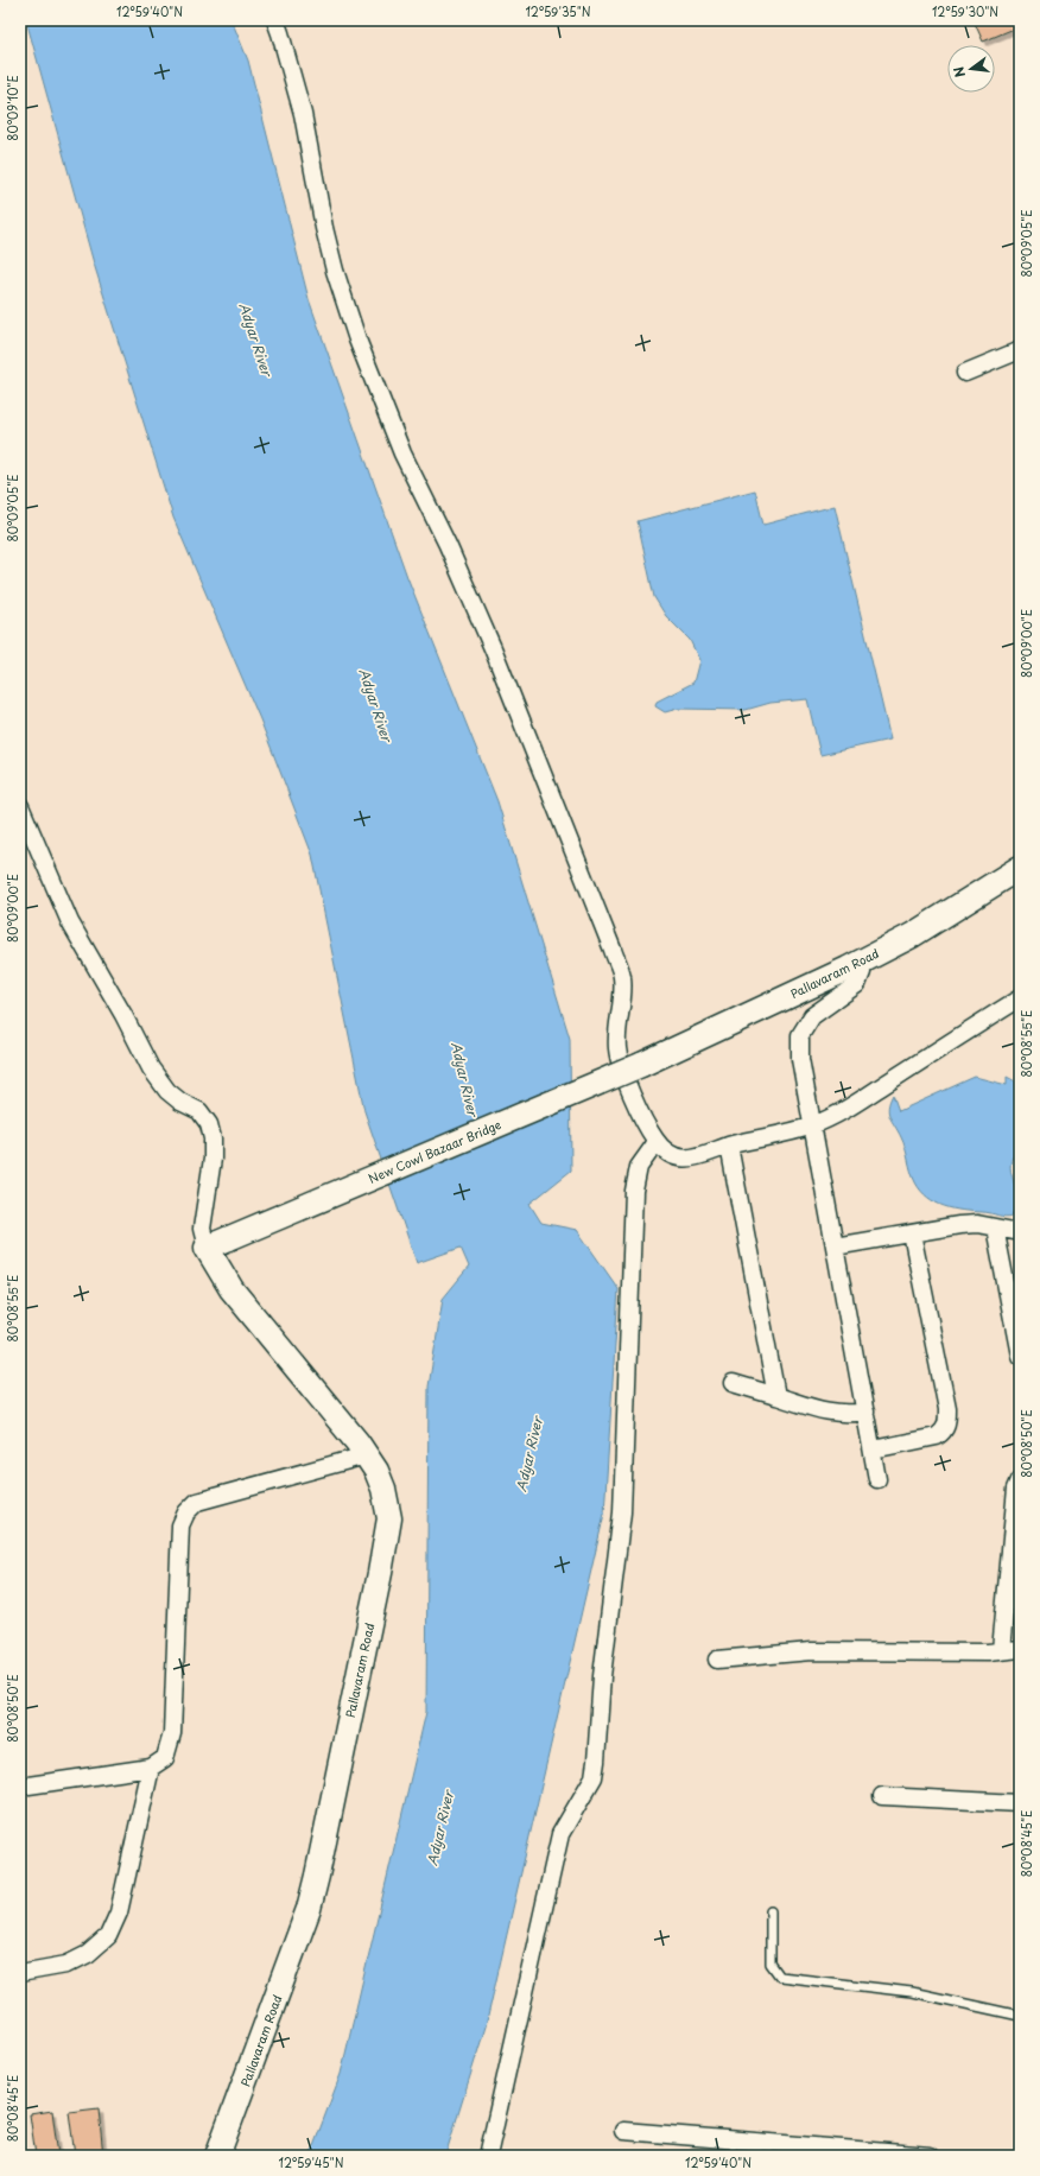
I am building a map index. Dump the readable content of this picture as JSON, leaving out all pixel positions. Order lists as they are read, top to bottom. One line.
{"streets":{"street":["Pallavaram Road","New Cowl Bazaar Bridge"]},"crossings":[["Pallavaram Road","New Cowl Bazaar Bridge"]],"water":["Adyar River"],"north":"left","coordinates":["12°59'40\"N","12°59'35\"N","12°59'30\"N","80°09'10\"E","80°09'05\"E","80°09'00\"E","80°08'55\"E","80°08'50\"E","80°08'45\"E","12°59'45\"N"]}
